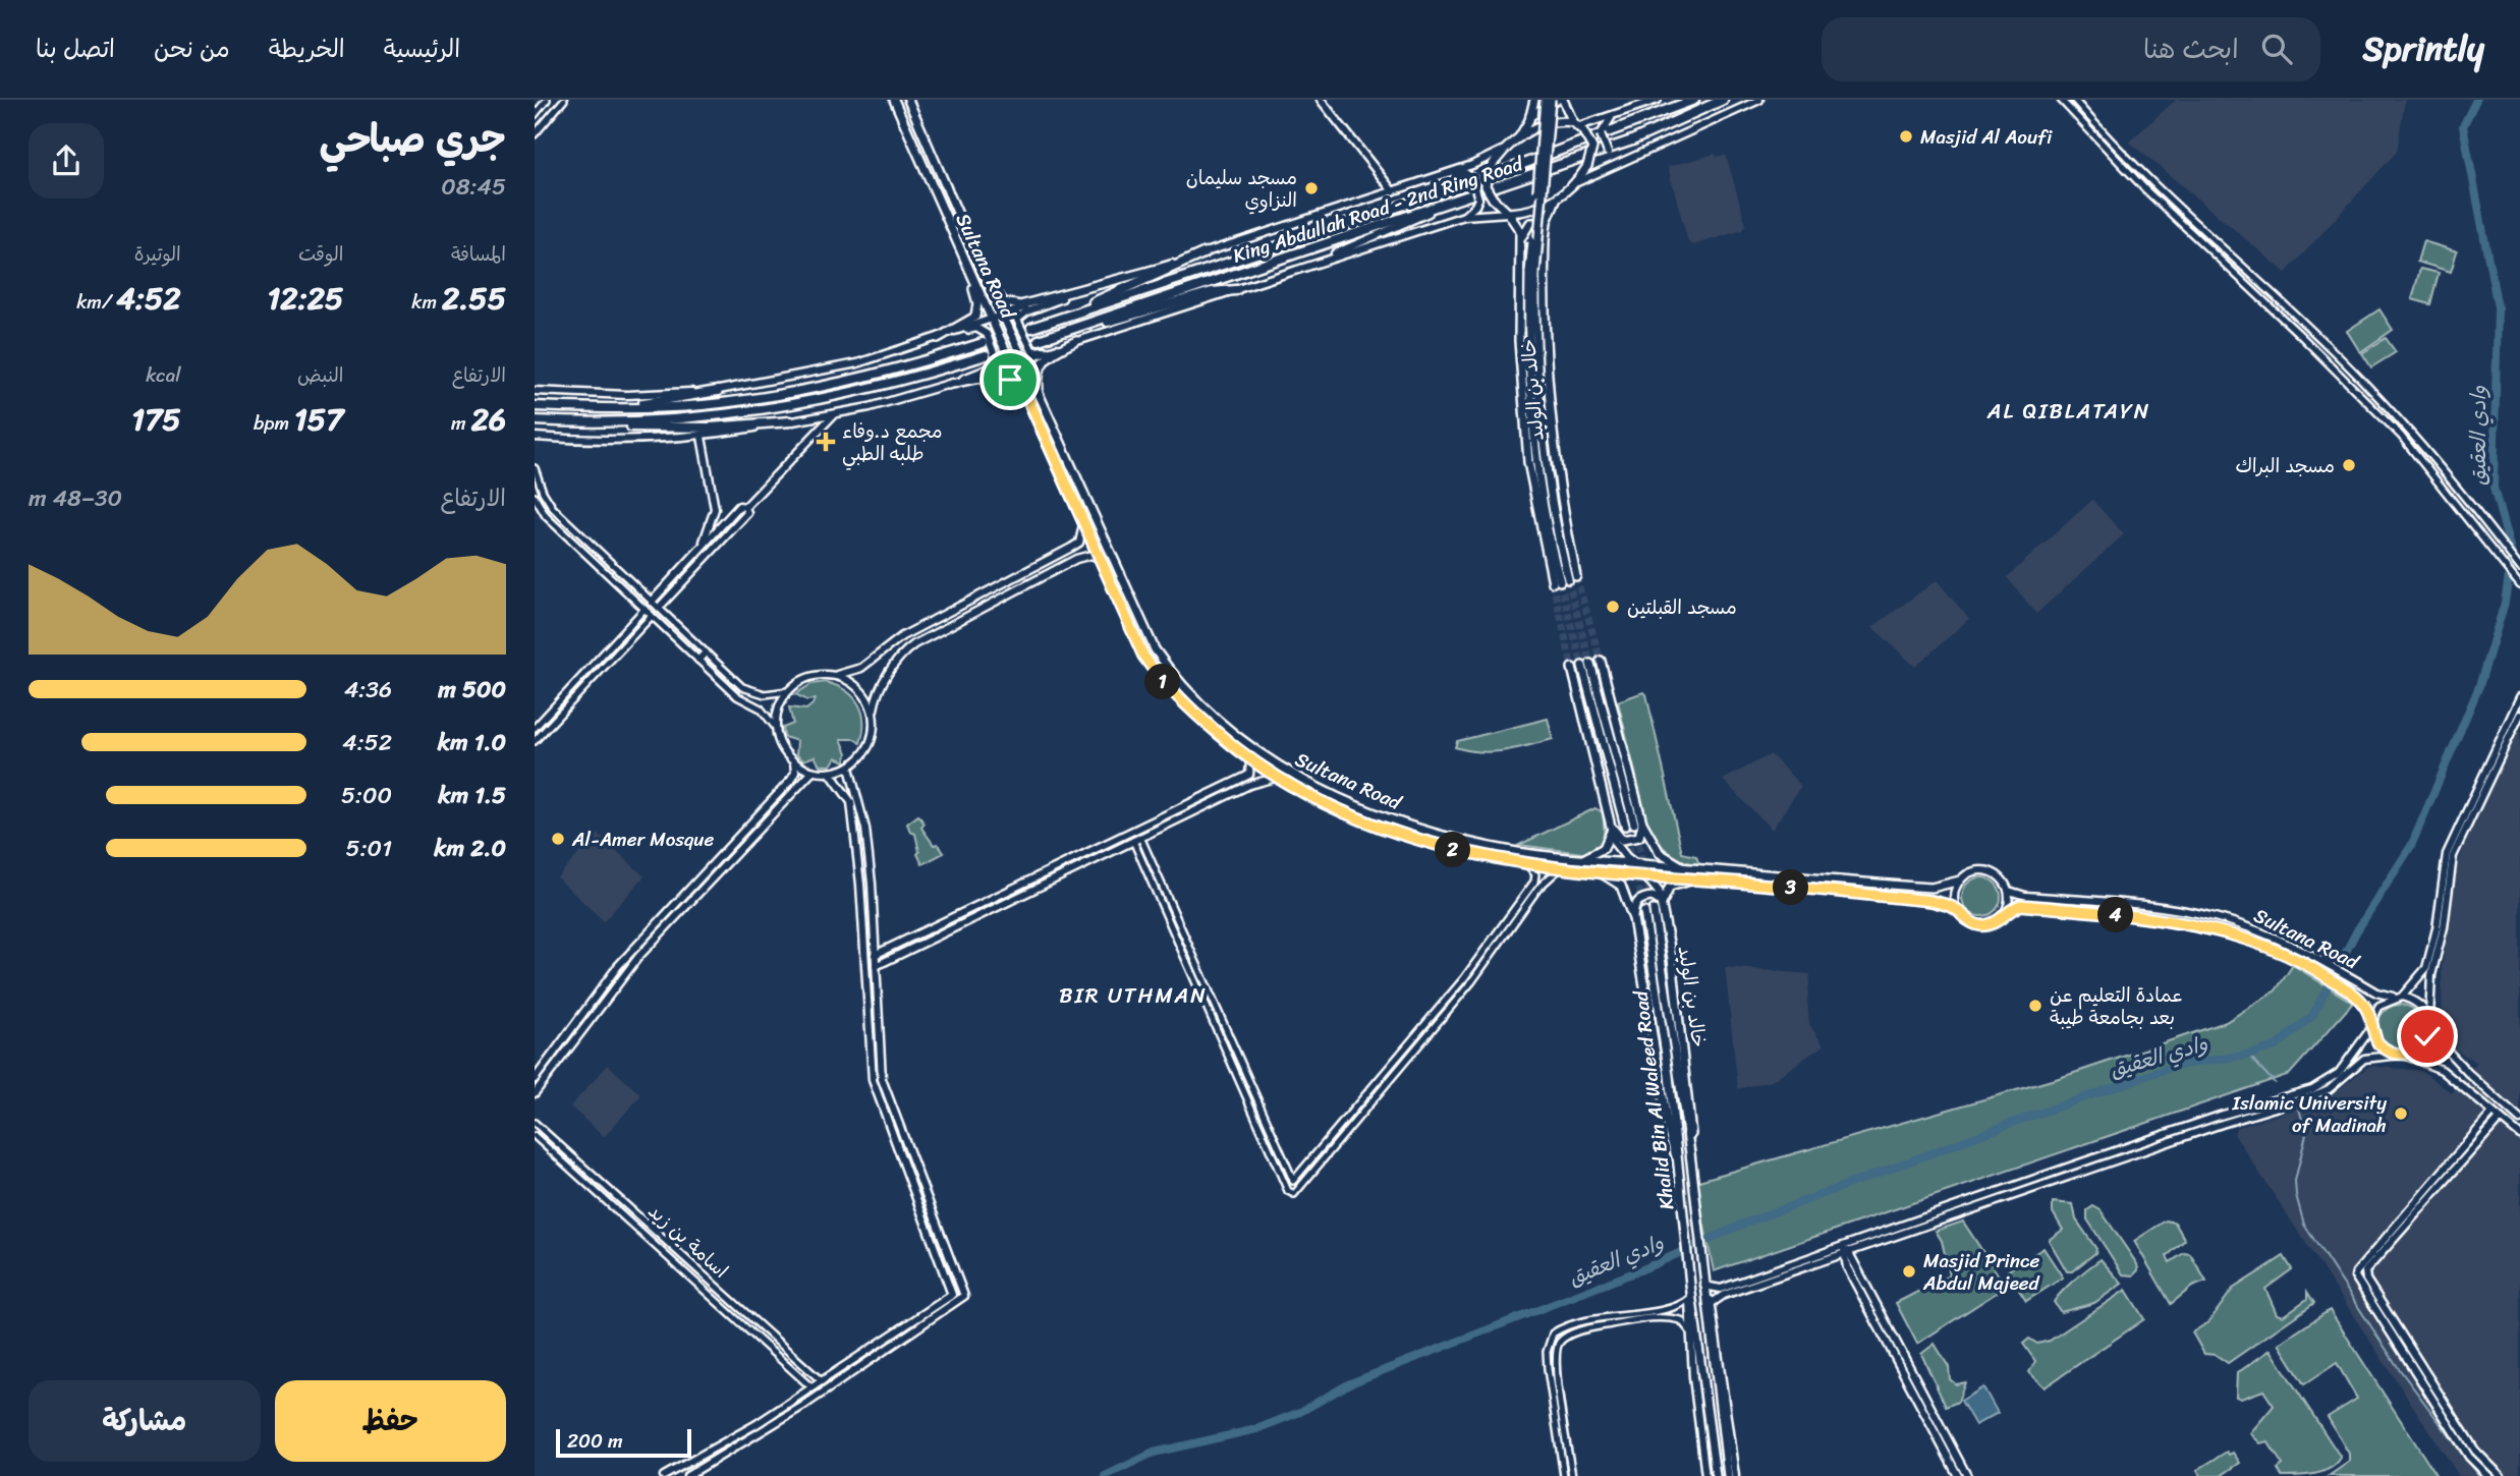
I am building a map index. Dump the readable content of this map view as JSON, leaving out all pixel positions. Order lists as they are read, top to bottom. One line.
{"streets":{"highway":["King Abdullah Road - 2nd Ring Road"],"main road":["Sultana Road","خالد بن الوليد","Khalid Bin Al Waleed Road"],"street":["اسامة بن زید"]},"crossings":[["Sultana Road","خالد بن الوليد"],["خالد بن الوليد","Khalid Bin Al Waleed Road"]],"districts":["AL QIBLATAYN","BIR UTHMAN"],"water":["وادي العقيق"],"places":{"other":["Masjid Al Aoufi","مسجد سليمان النزاوي","مسجد البراك","مسجد القبلتين","Al-Amer Mosque","عمادة التعليم عن بعد بجامعة طيبة","Islamic University of Madinah","Masjid Prince Abdul Majeed"],"health":["مجمع د.وفاء طلبه الطبي"]},"scale_bar":"200 m","page":{"header":"Sprintly","search":"ابحث هنا","nav":["الرئيسية","الخريطة","من نحن","اتصل بنا"],"heading":["جري صباحي","08:45"],"stats":[["المسافة","2.55 km"],["الوقت","12:25"],["الوتيرة","4:52 /km"],["الارتفاع","26 m"],["النبض","157 bpm"],["kcal","175"]],"chart":["الارتفاع","30–48 m"],"list":[{"name":"500 m","note":"4:36"},{"name":"1.0 km","note":"4:52"},{"name":"1.5 km","note":"5:00"},{"name":"2.0 km","note":"5:01"}],"pins":["1","2","3","4"],"buttons":["حفظ","مشاركة"],"scale":"200 m"}}
